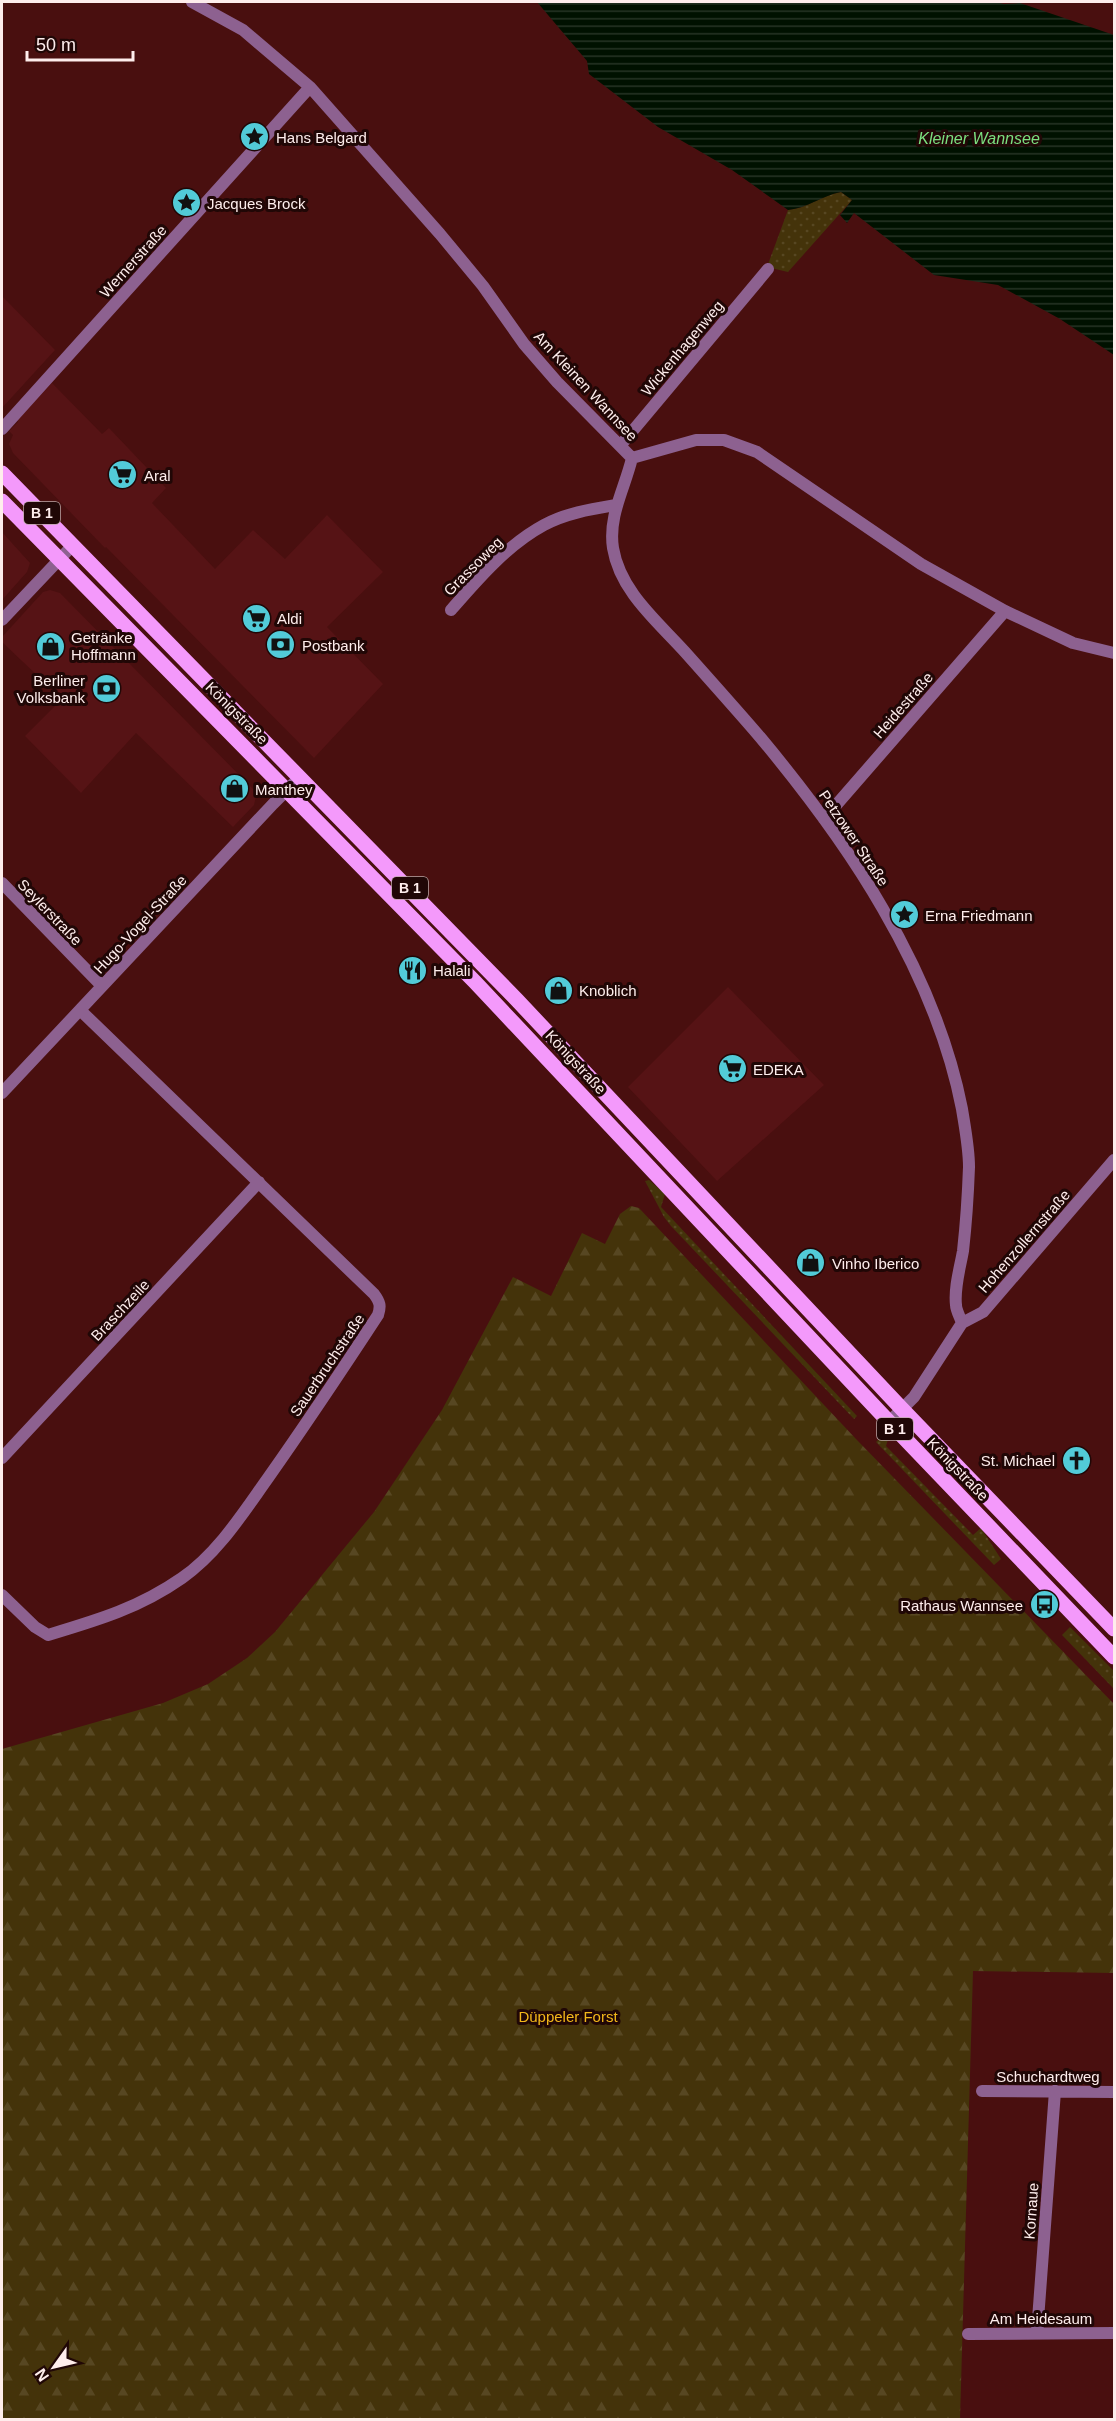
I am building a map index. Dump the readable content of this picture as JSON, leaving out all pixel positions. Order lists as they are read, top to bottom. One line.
{"streets":{"main road":["B 1","Königstraße"],"street":["Wernerstraße","Wickenhagenweg","Am Kleinen Wannsee","Grassoweg","Heidestraße","Petzower Straße","Seylerstraße","Hugo-Vogel-Straße","Hohenzollernstraße","Braschzeile","Sauerbruchstraße","Schuchardtweg","Kornaue","Am Heidesaum"]},"crossings":[["Wernerstraße","Am Kleinen Wannsee"],["Wickenhagenweg","Am Kleinen Wannsee"],["Am Kleinen Wannsee","Heidestraße"],["Am Kleinen Wannsee","Petzower Straße"],["Grassoweg","Petzower Straße"],["Heidestraße","Petzower Straße"],["Königstraße","Hugo-Vogel-Straße"],["Königstraße","Hohenzollernstraße"],["Petzower Straße","Hohenzollernstraße"],["Seylerstraße","Hugo-Vogel-Straße"],["Hugo-Vogel-Straße","Sauerbruchstraße"],["Braschzeile","Sauerbruchstraße"],["Schuchardtweg","Kornaue"],["Kornaue","Am Heidesaum"]],"water":["Kleiner Wannsee"],"parks":["Düppeler Forst"],"places":{"place":["Hans Belgard","Jacques Brock","Erna Friedmann"],"supermarket":["Aral","Aldi","EDEKA"],"bank":["Postbank","Berliner Volksbank"],"shop":["Getränke Hoffmann","Manthey","Knoblich","Vinho Iberico"],"restaurant":["Halali"],"church":["St. Michael"],"bus stop":["Rathaus Wannsee"]},"scale_bar":"50 m","north":"bottom left"}
